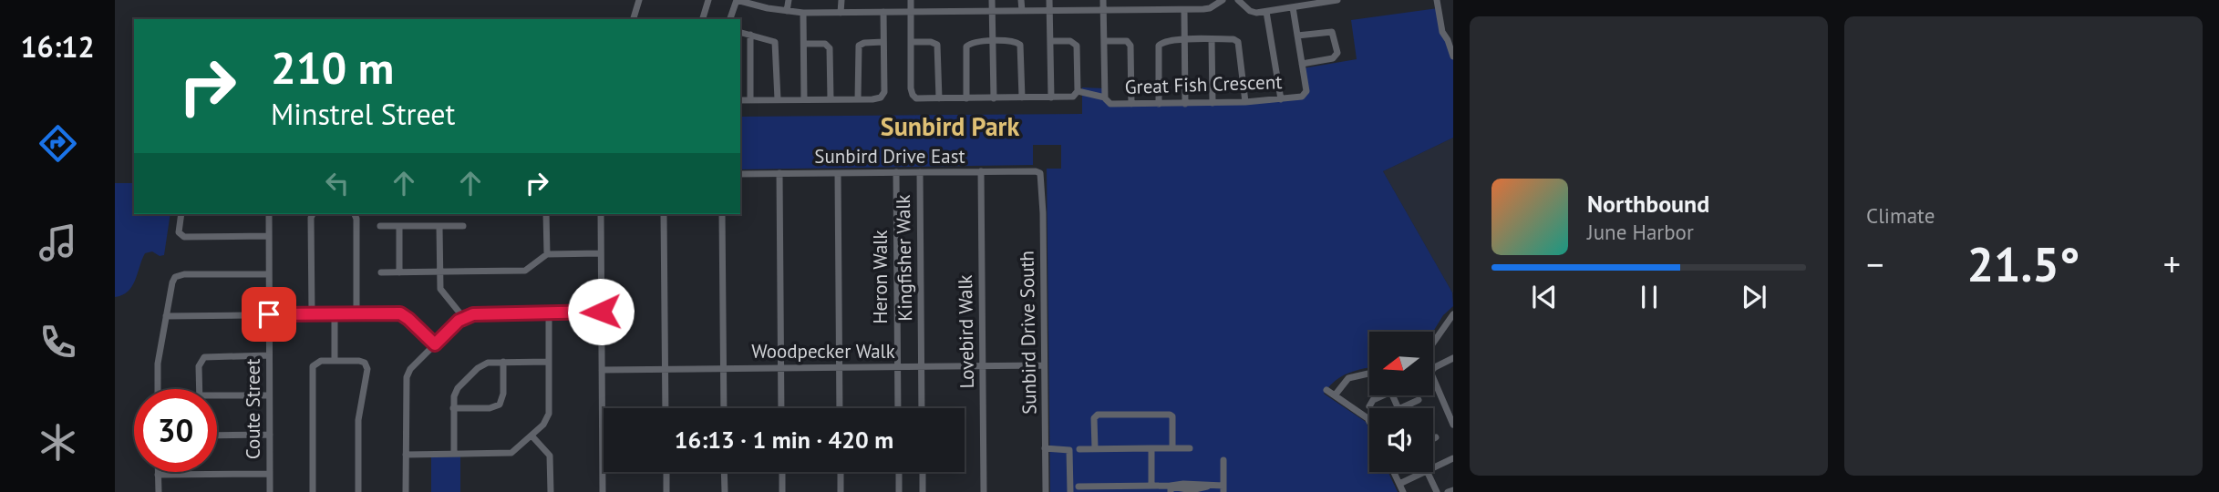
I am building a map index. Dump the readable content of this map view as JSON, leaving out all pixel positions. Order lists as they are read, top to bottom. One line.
{"streets":{"street":["Great Fish Crescent","Sunbird Drive East","Kingfisher Walk","Heron Walk","Lovebird Walk","Sunbird Drive South","Woodpecker Walk","Coute Street"]},"crossings":[["Sunbird Drive East","Kingfisher Walk"],["Sunbird Drive East","Heron Walk"],["Sunbird Drive East","Lovebird Walk"],["Sunbird Drive East","Sunbird Drive South"],["Kingfisher Walk","Woodpecker Walk"],["Heron Walk","Woodpecker Walk"],["Lovebird Walk","Woodpecker Walk"],["Sunbird Drive South","Woodpecker Walk"]],"districts":["Sunbird Park"],"north":"left","page":{"tabs":"16:12","tile":"Climate","turn":["210 m","Minstrel Street"],"song":["Northbound","June Harbor"],"heat":["−","21.5°","+"],"limit":"30","trip":"16:13 · 1 min · 420 m"}}
